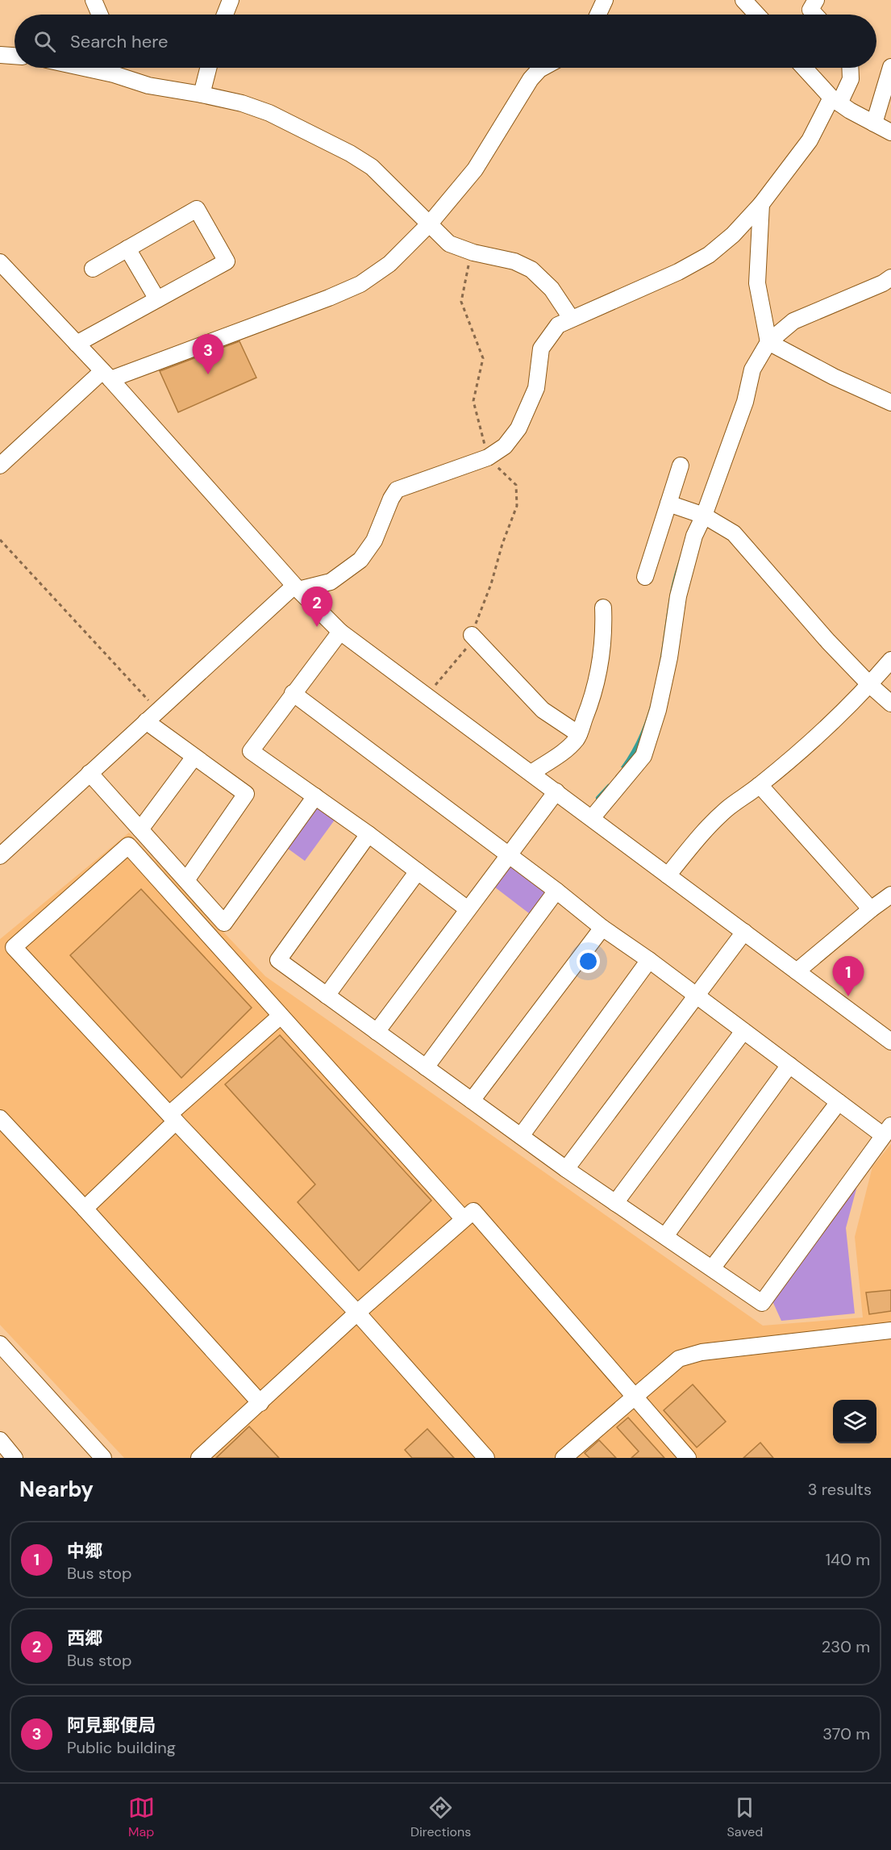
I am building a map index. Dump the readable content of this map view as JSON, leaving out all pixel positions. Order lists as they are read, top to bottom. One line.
{"page":{"search":"Search here","pins":["3","2","1"],"heading":["Nearby","3 results"],"list":[{"mark":"1","name":"中郷","note":"Bus stop","value":"140 m"},{"mark":"2","name":"西郷","note":"Bus stop","value":"230 m"},{"mark":"3","name":"阿見郵便局","note":"Public building","value":"370 m"}],"nav":["Map","Directions","Saved"]}}
